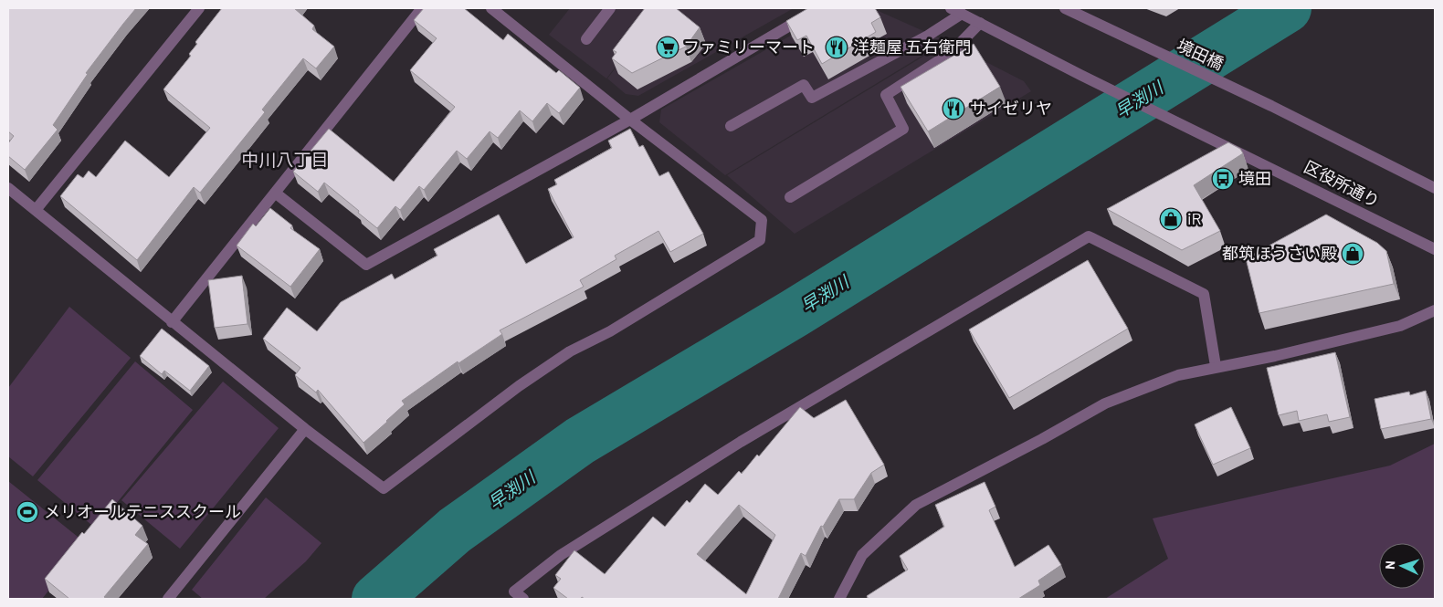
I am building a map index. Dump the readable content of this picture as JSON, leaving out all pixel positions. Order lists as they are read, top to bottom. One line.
{"streets":{"street":["境田橋","区役所通り"]},"districts":["中川八丁目"],"water":["早渕川"],"places":{"supermarket":["ファミリーマート"],"restaurant":["洋麺屋 五右衛門","サイゼリヤ"],"bus stop":["境田"],"shop":["iR","都筑ほうさい殿"],"sports":["メリオールテニススクール"]},"north":"left"}
